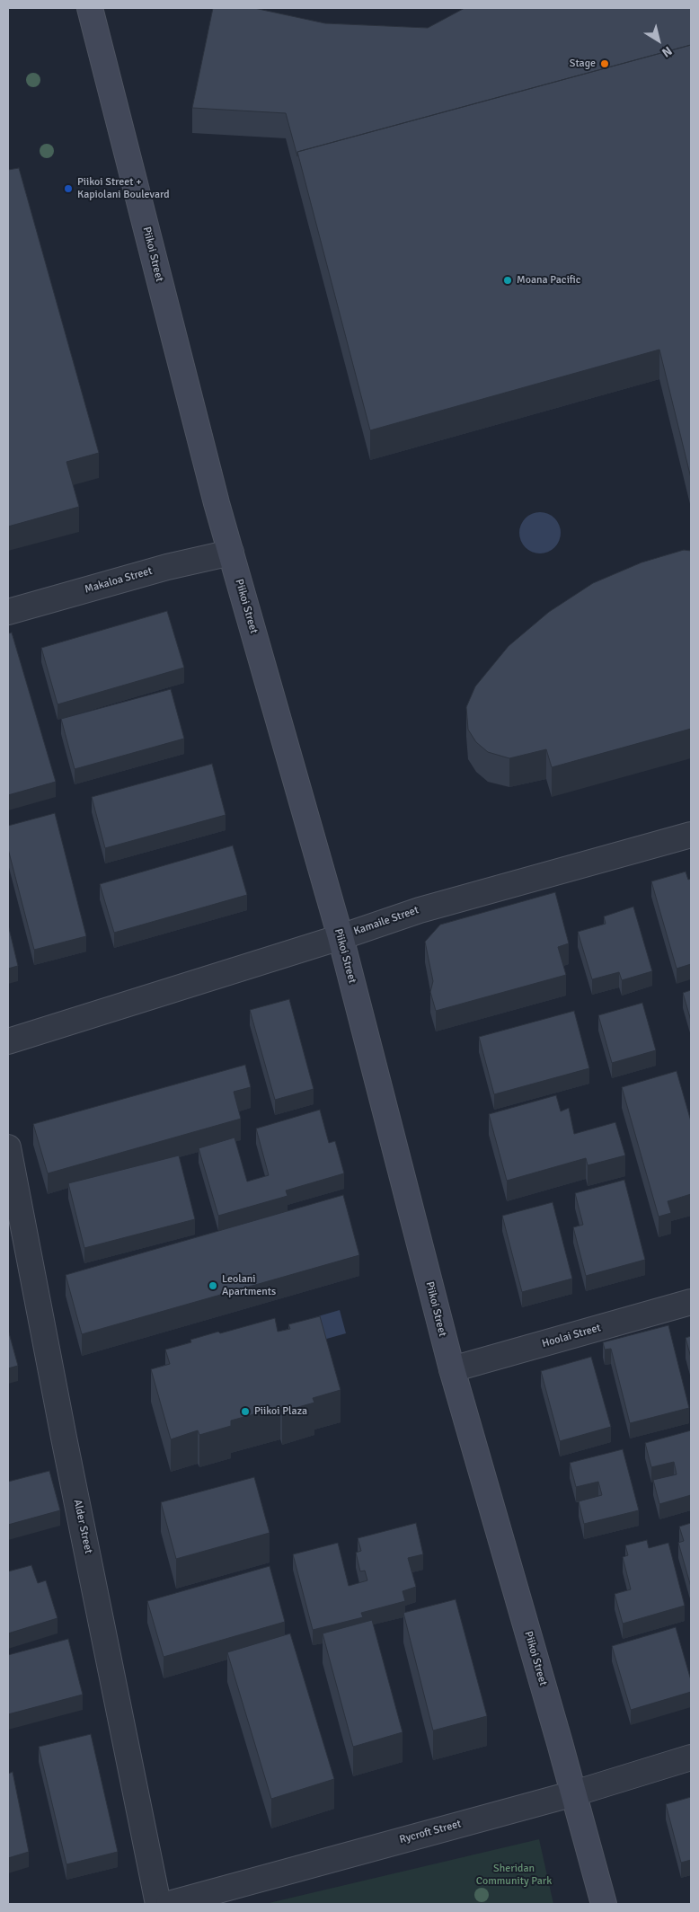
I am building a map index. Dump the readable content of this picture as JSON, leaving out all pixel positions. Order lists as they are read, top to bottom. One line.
{"streets":{"main road":["Piikoi Street"],"street":["Makaloa Street","Kamaile Street","Hoolai Street","Alder Street","Rycroft Street"]},"crossings":[["Piikoi Street","Makaloa Street"],["Piikoi Street","Kamaile Street"],["Piikoi Street","Hoolai Street"],["Piikoi Street","Rycroft Street"]],"parks":["Sheridan Community Park"],"places":["Stage","Piikoi Street + Kapiolani Boulevard","Moana Pacific","Leolani Apartments","Piikoi Plaza"],"north":"bottom right"}
